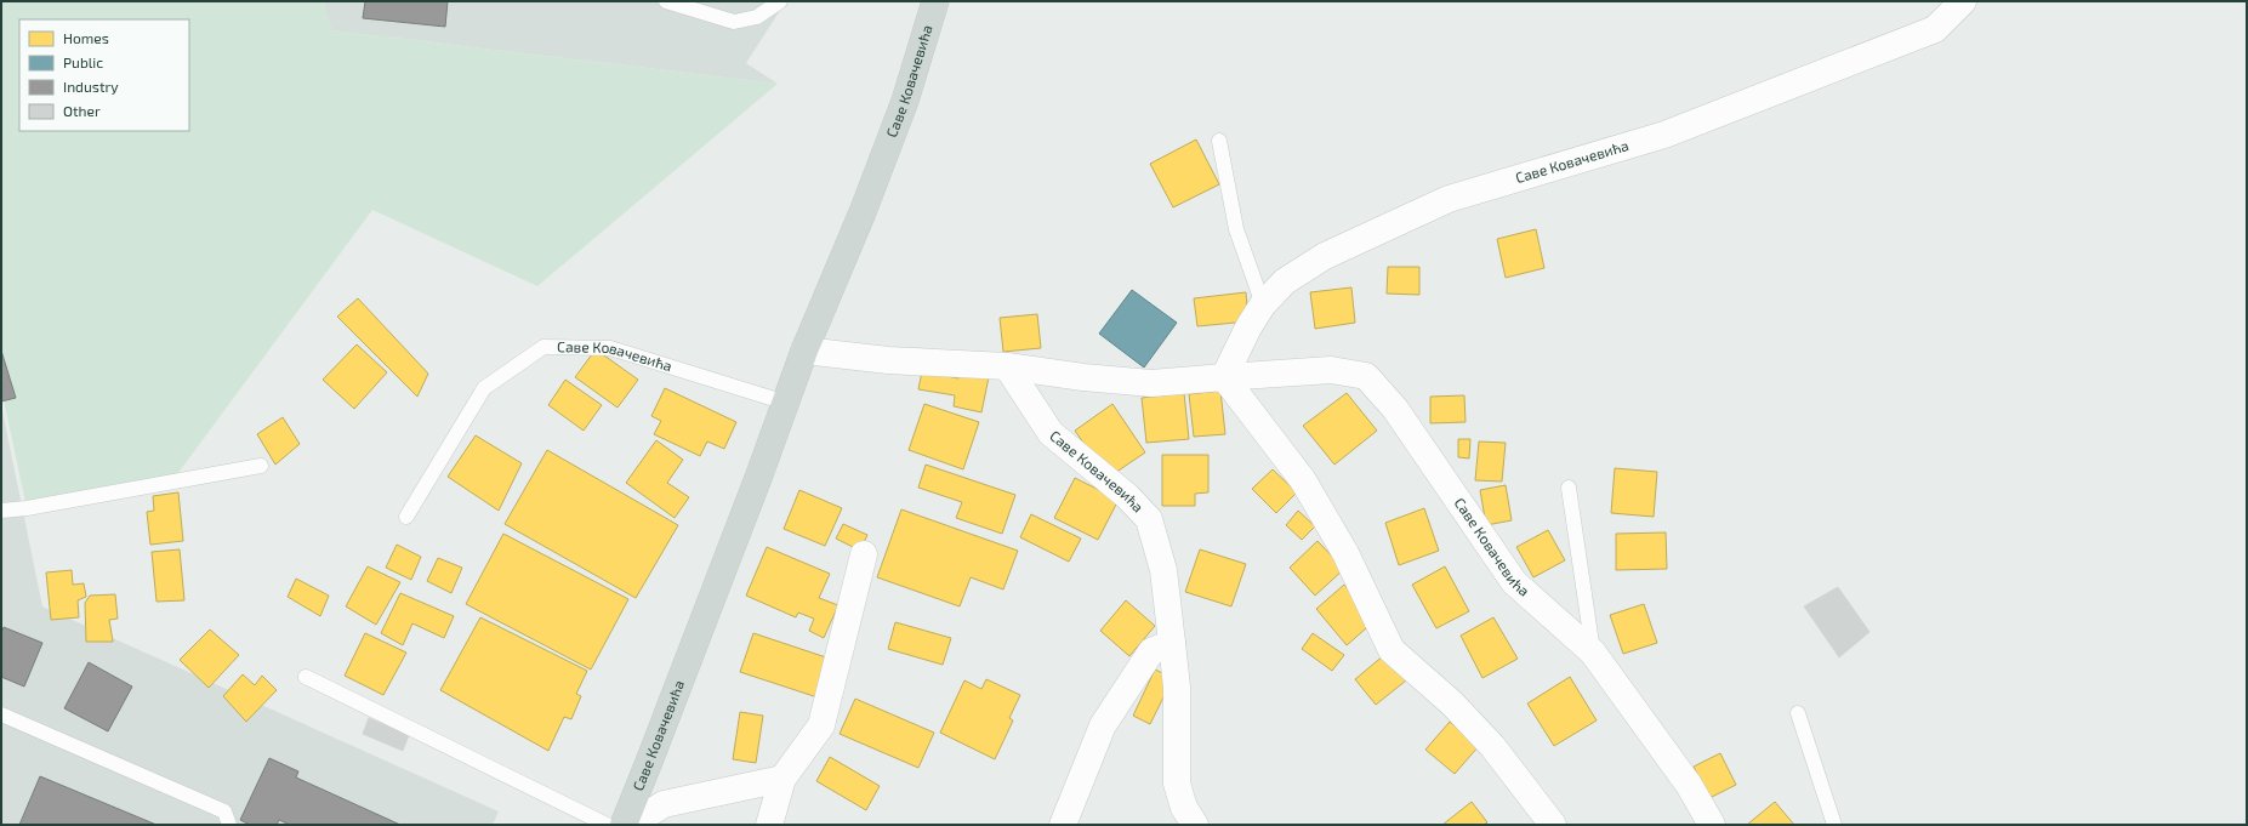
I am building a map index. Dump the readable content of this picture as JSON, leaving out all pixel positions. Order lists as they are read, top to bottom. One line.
{"streets":{"main road":["Саве Ковачевића"]},"legend":["Homes","Public","Industry","Other"]}
